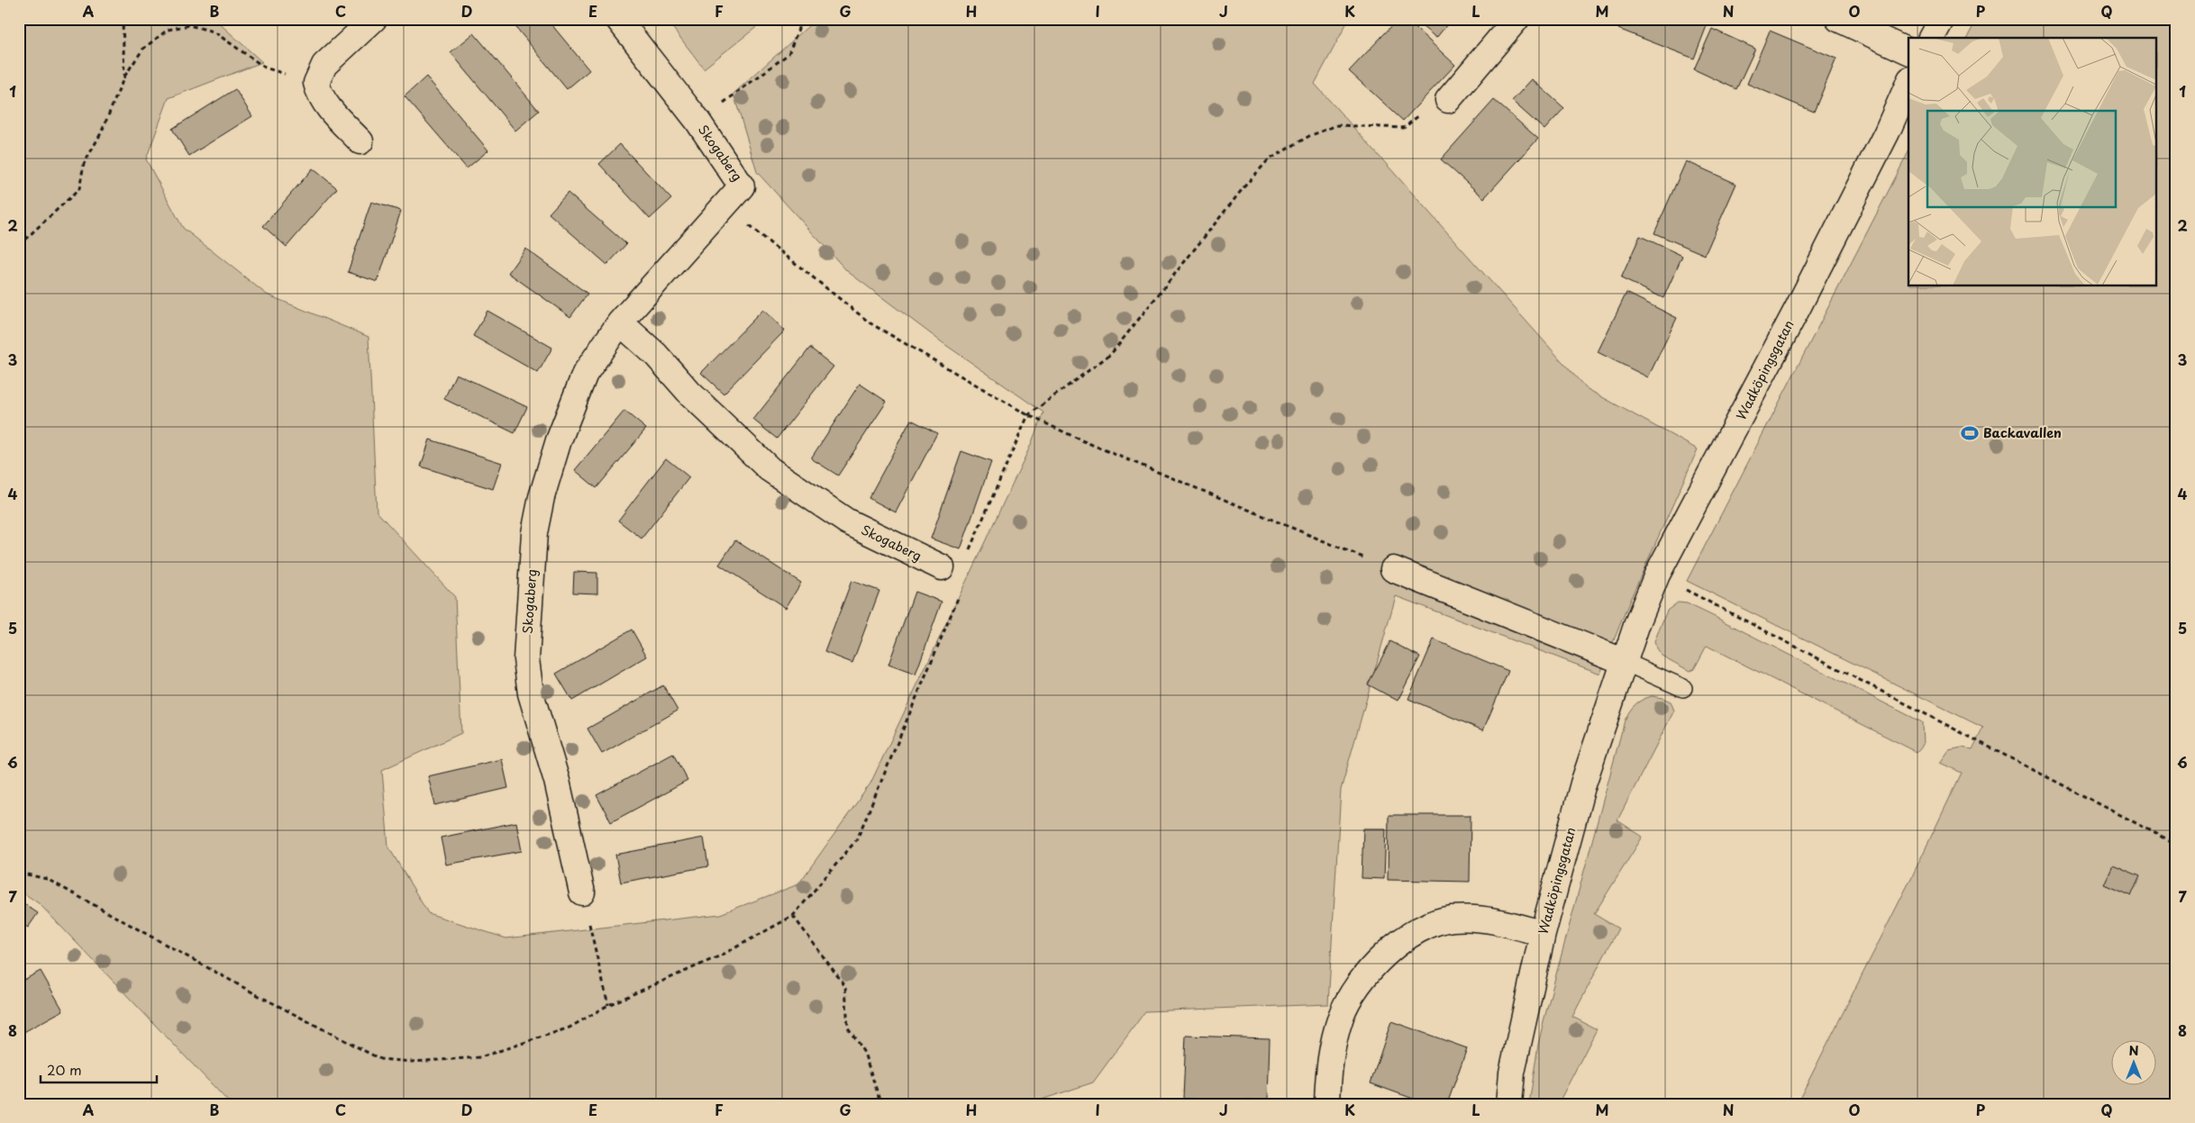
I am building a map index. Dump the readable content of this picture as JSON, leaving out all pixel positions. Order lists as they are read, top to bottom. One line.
{"streets":{"street":["Skogaberg","Wadköpingsgatan"]},"places":{"sports":["Backavallen"]},"scale_bar":"20 m","north":"top","grid":{"columns":["A","B","C","D","E","F","G","H","I","J","K","L","M","N","O","P","Q"],"rows":["1","2","3","4","5","6","7","8"]}}
